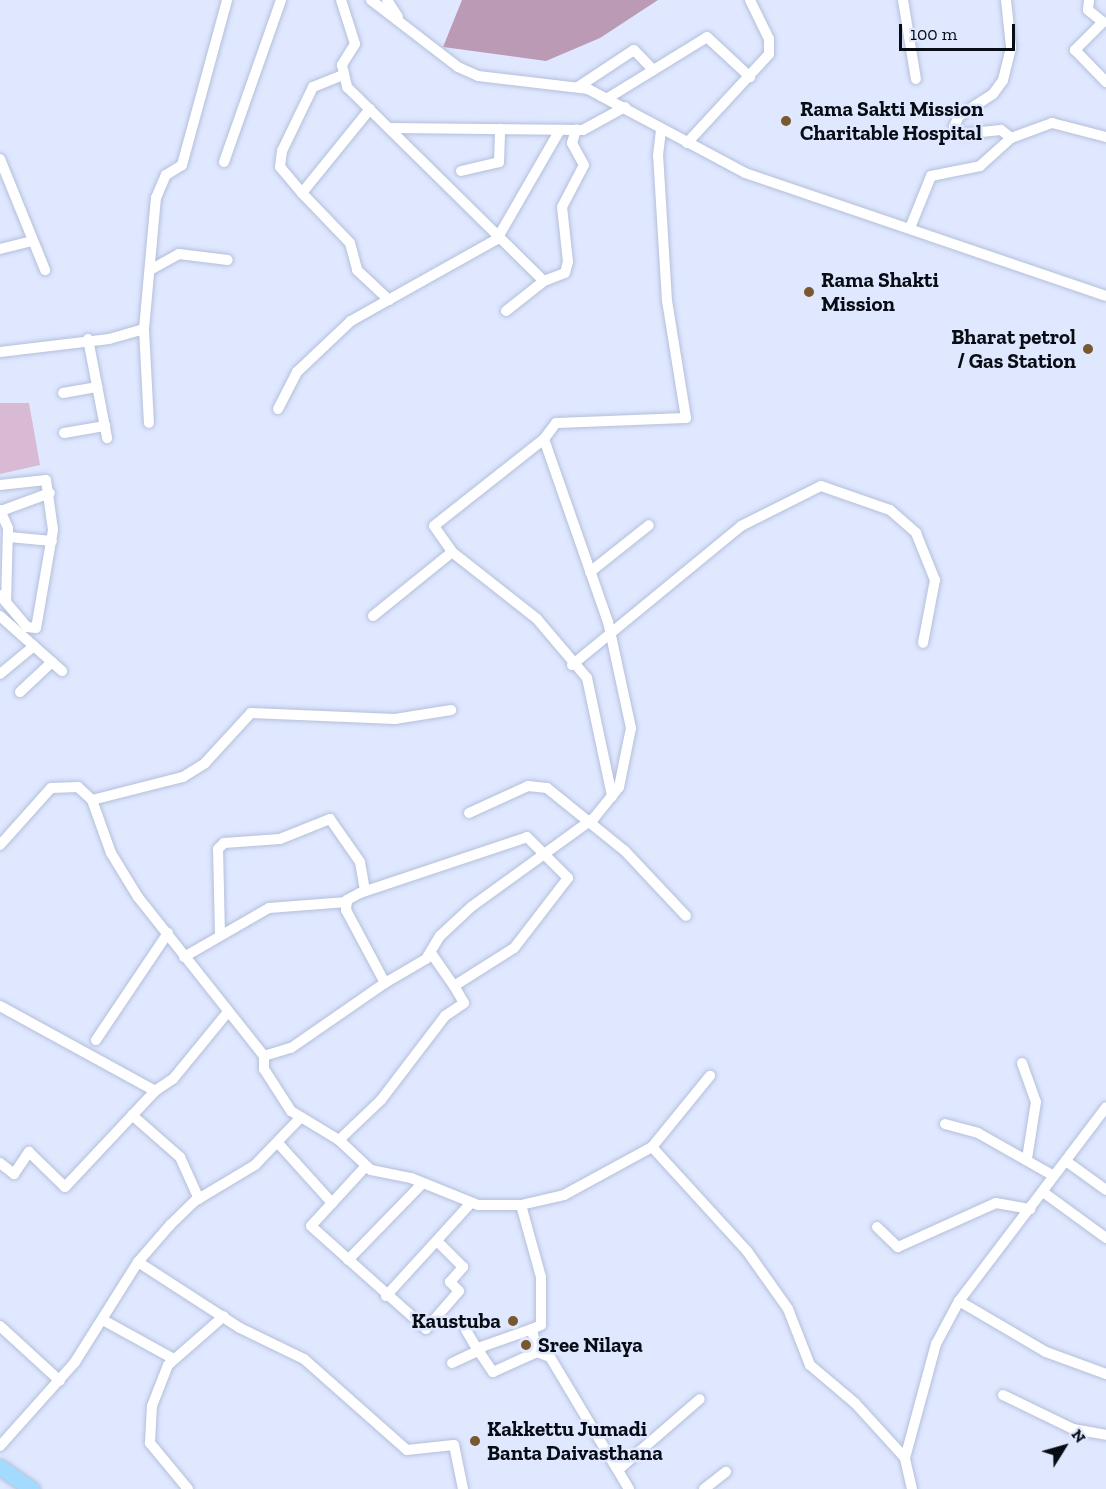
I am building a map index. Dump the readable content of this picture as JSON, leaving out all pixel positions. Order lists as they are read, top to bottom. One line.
{"places":["Rama Sakti Mission Charitable Hospital","Rama Shakti Mission","Bharat petrol / Gas Station","Kaustuba","Sree Nilaya","Kakkettu Jumadi Banta Daivasthana"],"scale_bar":"100 m","north":"top right"}
